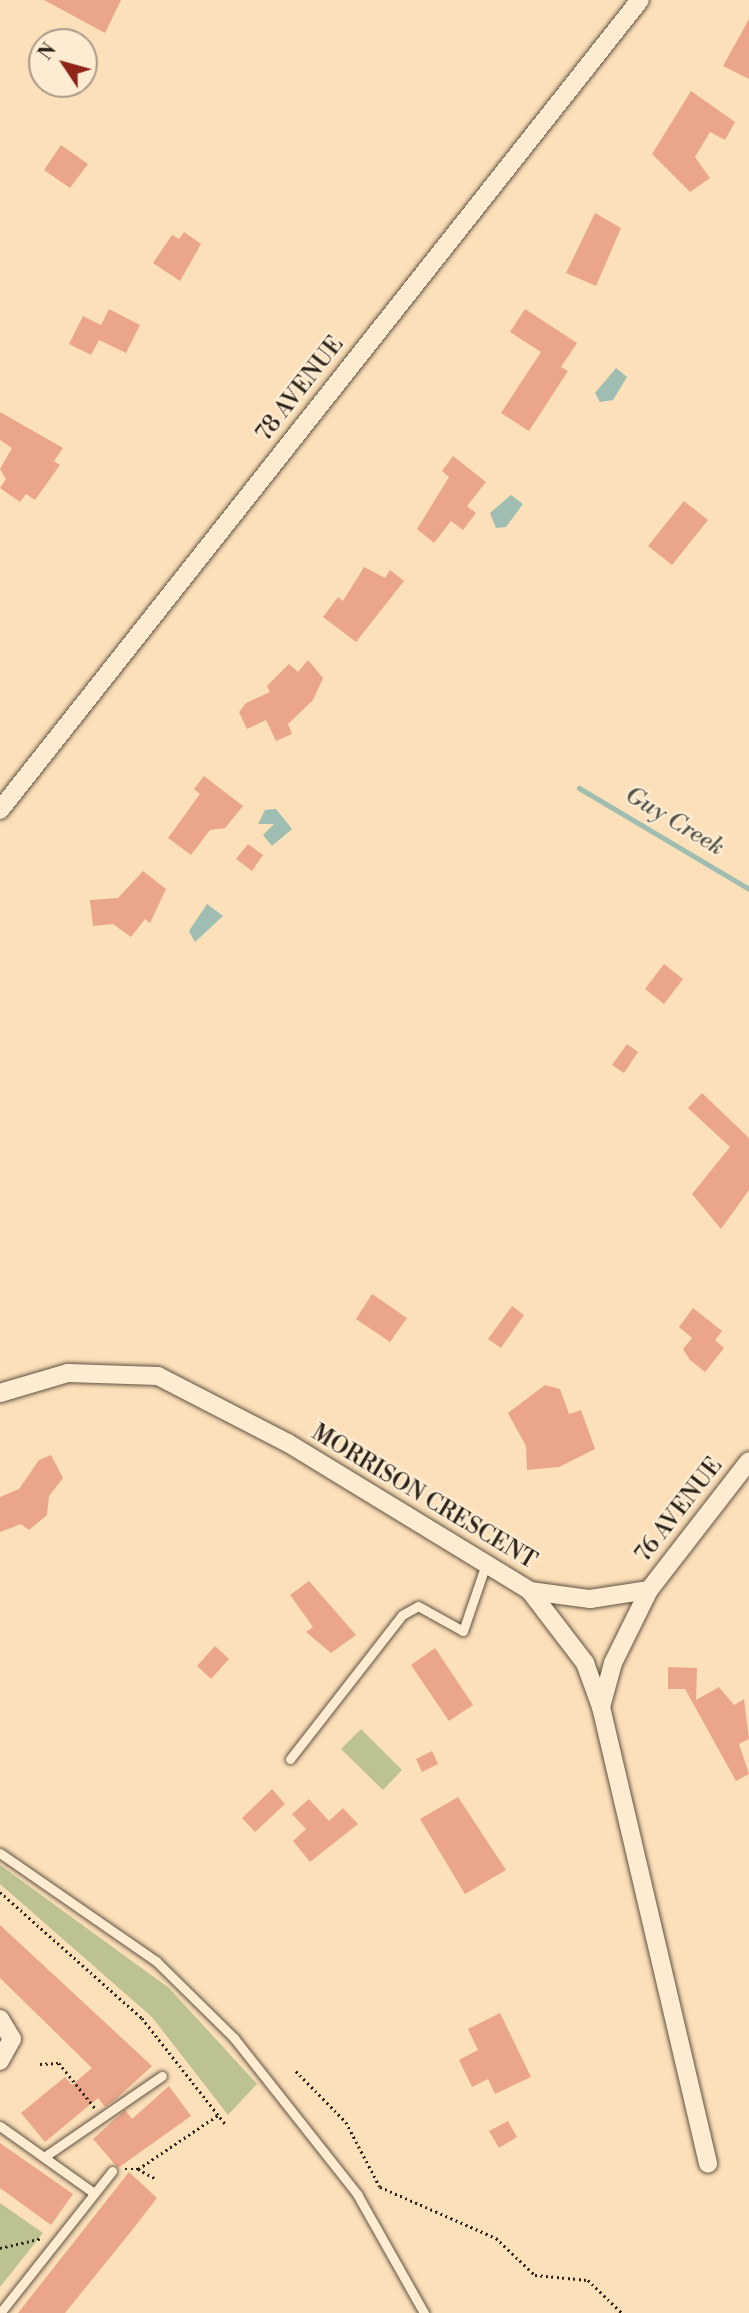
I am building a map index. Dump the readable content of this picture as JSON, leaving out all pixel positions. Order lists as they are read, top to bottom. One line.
{"streets":{"street":["78 AVENUE","MORRISON CRESCENT","76 AVENUE"]},"crossings":[["MORRISON CRESCENT","76 AVENUE"]],"water":["Guy Creek"],"north":"top left"}
